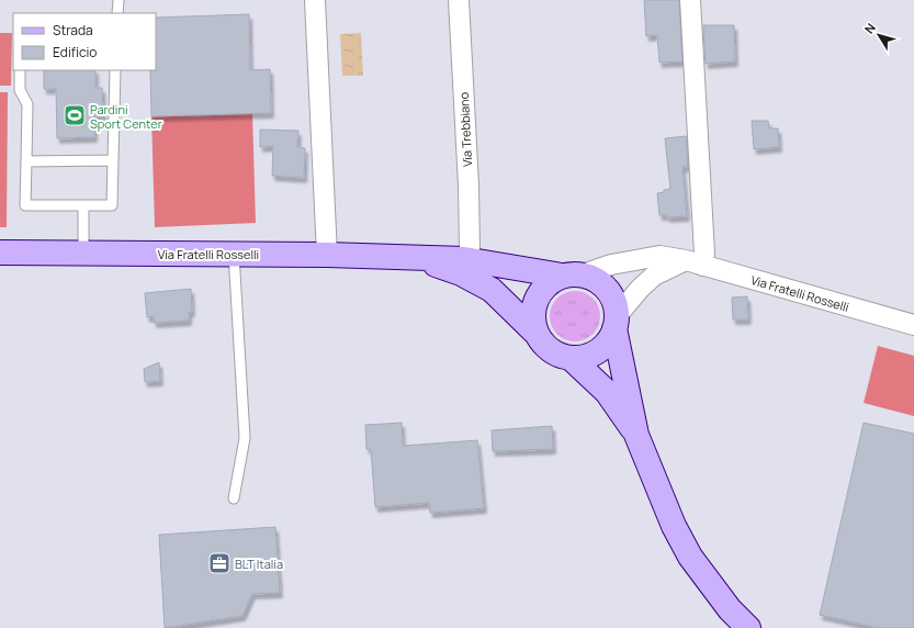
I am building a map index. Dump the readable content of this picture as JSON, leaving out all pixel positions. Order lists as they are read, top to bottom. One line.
{"streets":{"street":["Via Trebbiano","Via Fratelli Rosselli"]},"crossings":[["Via Trebbiano","Via Fratelli Rosselli"]],"places":{"sports":["Pardini Sport Center"],"office":["BLT Italia"]},"legend":["Strada","Edificio"],"north":"top left"}
